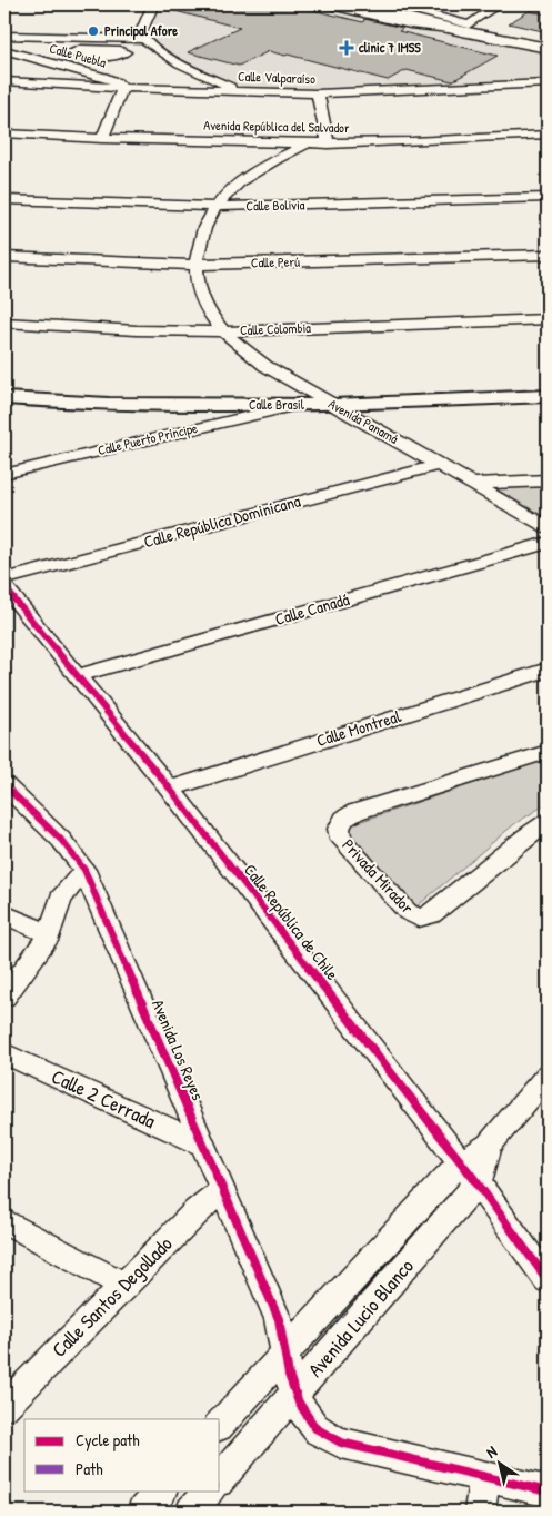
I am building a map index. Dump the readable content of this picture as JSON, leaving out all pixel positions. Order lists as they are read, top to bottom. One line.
{"streets":{"main road":["Calle Brasil"],"street":["Calle Puebla","Calle Valparaíso","Avenida República del Salvador","Calle Bolivia","Calle Perú","Calle Colombia","Avenida Panamá","Calle Puerto Príncipe","Calle República Dominicana","Calle Canadá","Calle Montreal","Privada Mirador","Calle República de Chile","Avenida Los Reyes","Calle 2 Cerrada","Calle Santos Degollado","Avenida Lucio Blanco"]},"crossings":[["Calle Puebla","Calle Valparaíso"],["Calle Puebla","Avenida República del Salvador"],["Avenida República del Salvador","Avenida Panamá"],["Calle Bolivia","Avenida Panamá"],["Calle Perú","Avenida Panamá"],["Calle Colombia","Avenida Panamá"],["Calle Brasil","Avenida Panamá"],["Calle Brasil","Calle Puerto Príncipe"],["Avenida Panamá","Calle República Dominicana"],["Calle Canadá","Calle República de Chile"],["Calle Montreal","Calle República de Chile"],["Calle República de Chile","Avenida Lucio Blanco"],["Avenida Los Reyes","Calle 2 Cerrada"],["Avenida Los Reyes","Calle Santos Degollado"],["Avenida Los Reyes","Avenida Lucio Blanco"]],"places":{"other":["Principal Afore"],"health":["clinic 7 IMSS"]},"legend":["Cycle path","Path"],"north":"top left"}
